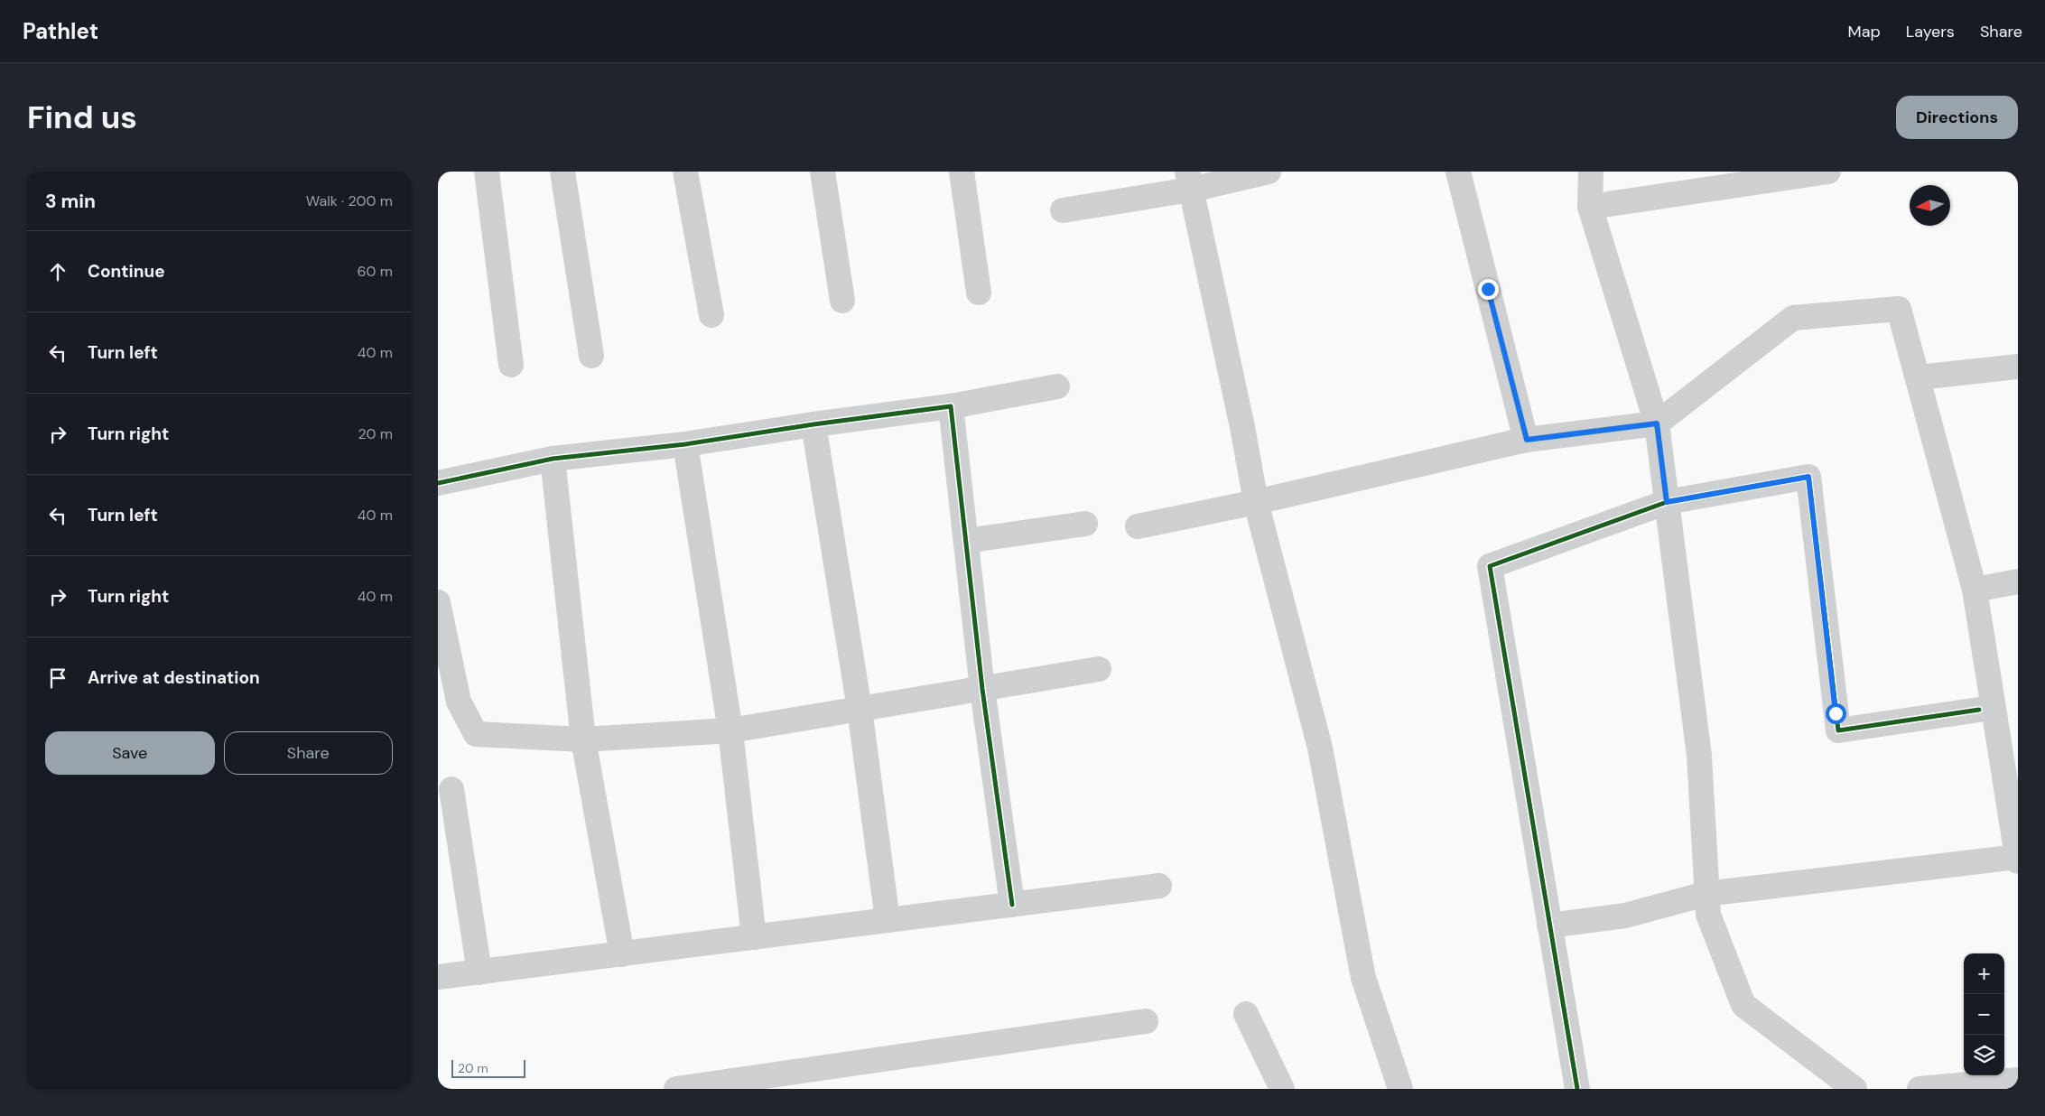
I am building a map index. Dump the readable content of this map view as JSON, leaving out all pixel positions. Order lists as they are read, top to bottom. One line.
{"scale_bar":"20 m","north":"left","page":{"header":"Pathlet","nav":["Map","Layers","Share"],"buttons":["Directions",["Save","Share"]],"title":"Find us","heading":["3 min","Walk · 200 m"],"list":[["Continue","60 m"],["Turn left","40 m"],["Turn right","20 m"],["Turn left","40 m"],["Turn right","40 m"],"Arrive at destination"],"map_buttons":["+","−"],"scale":"20 m"}}
